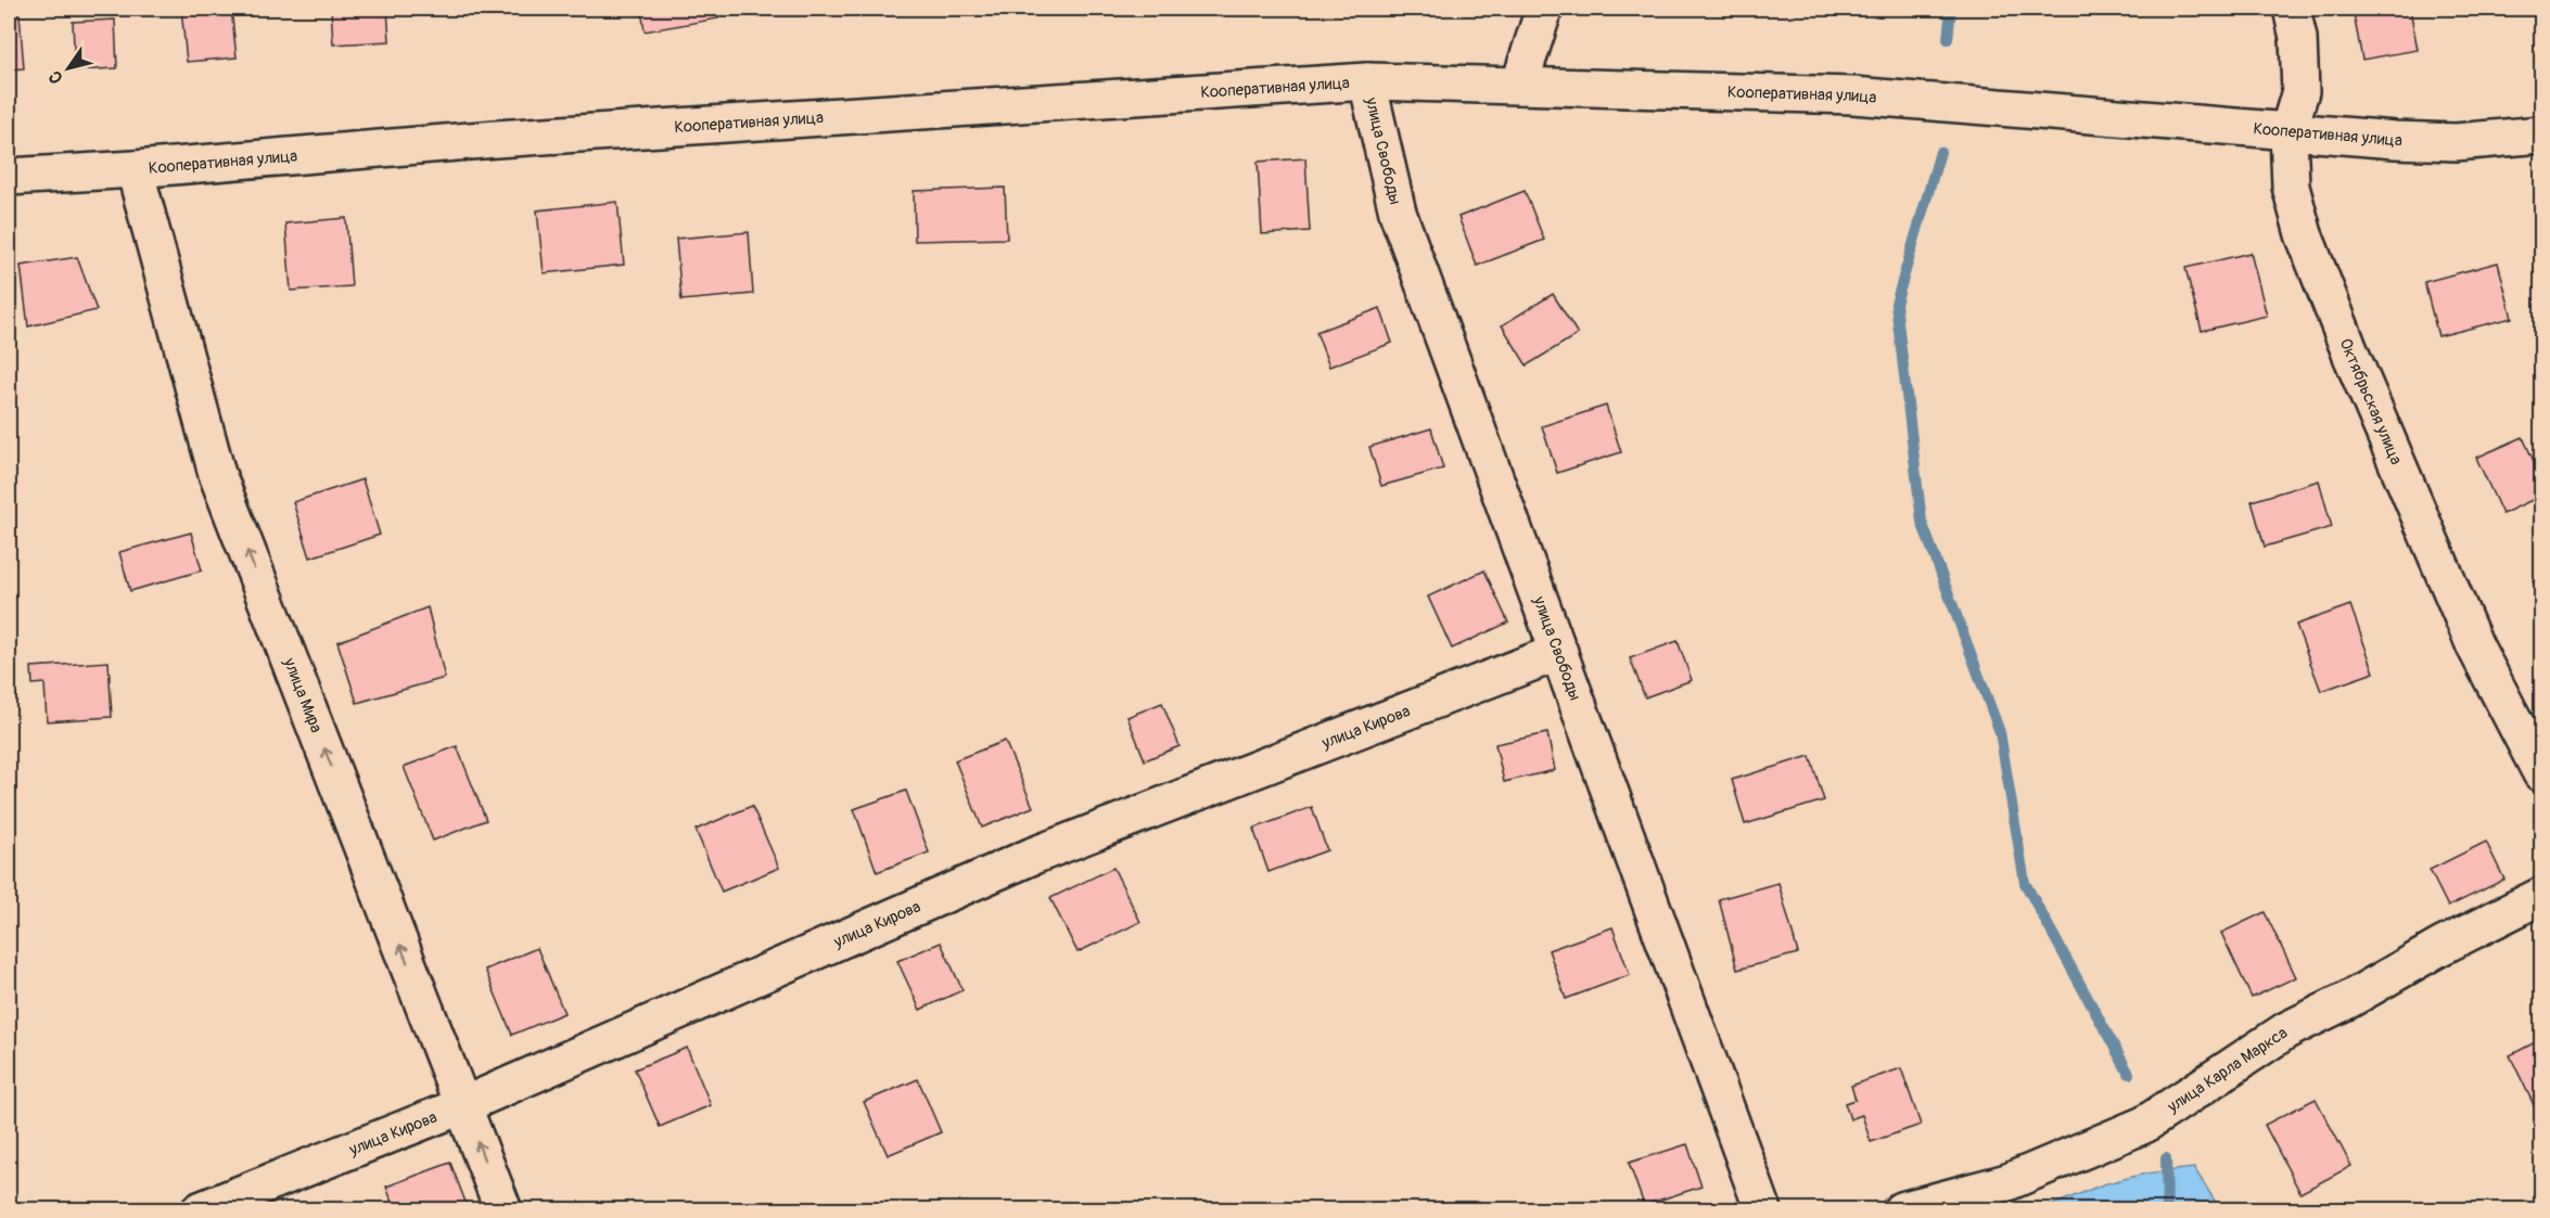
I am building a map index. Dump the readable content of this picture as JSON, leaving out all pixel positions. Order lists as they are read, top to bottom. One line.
{"streets":{"street":["Кооперативная улица","улица Свободы","Октябрьская улица","улица Мира","улица Кирова","улица Карла Маркса"]},"crossings":[["Кооперативная улица","улица Свободы"],["Кооперативная улица","Октябрьская улица"],["Кооперативная улица","улица Мира"],["улица Свободы","улица Кирова"],["улица Мира","улица Кирова"]],"one_way":["улица Мира"],"north":"bottom left"}
